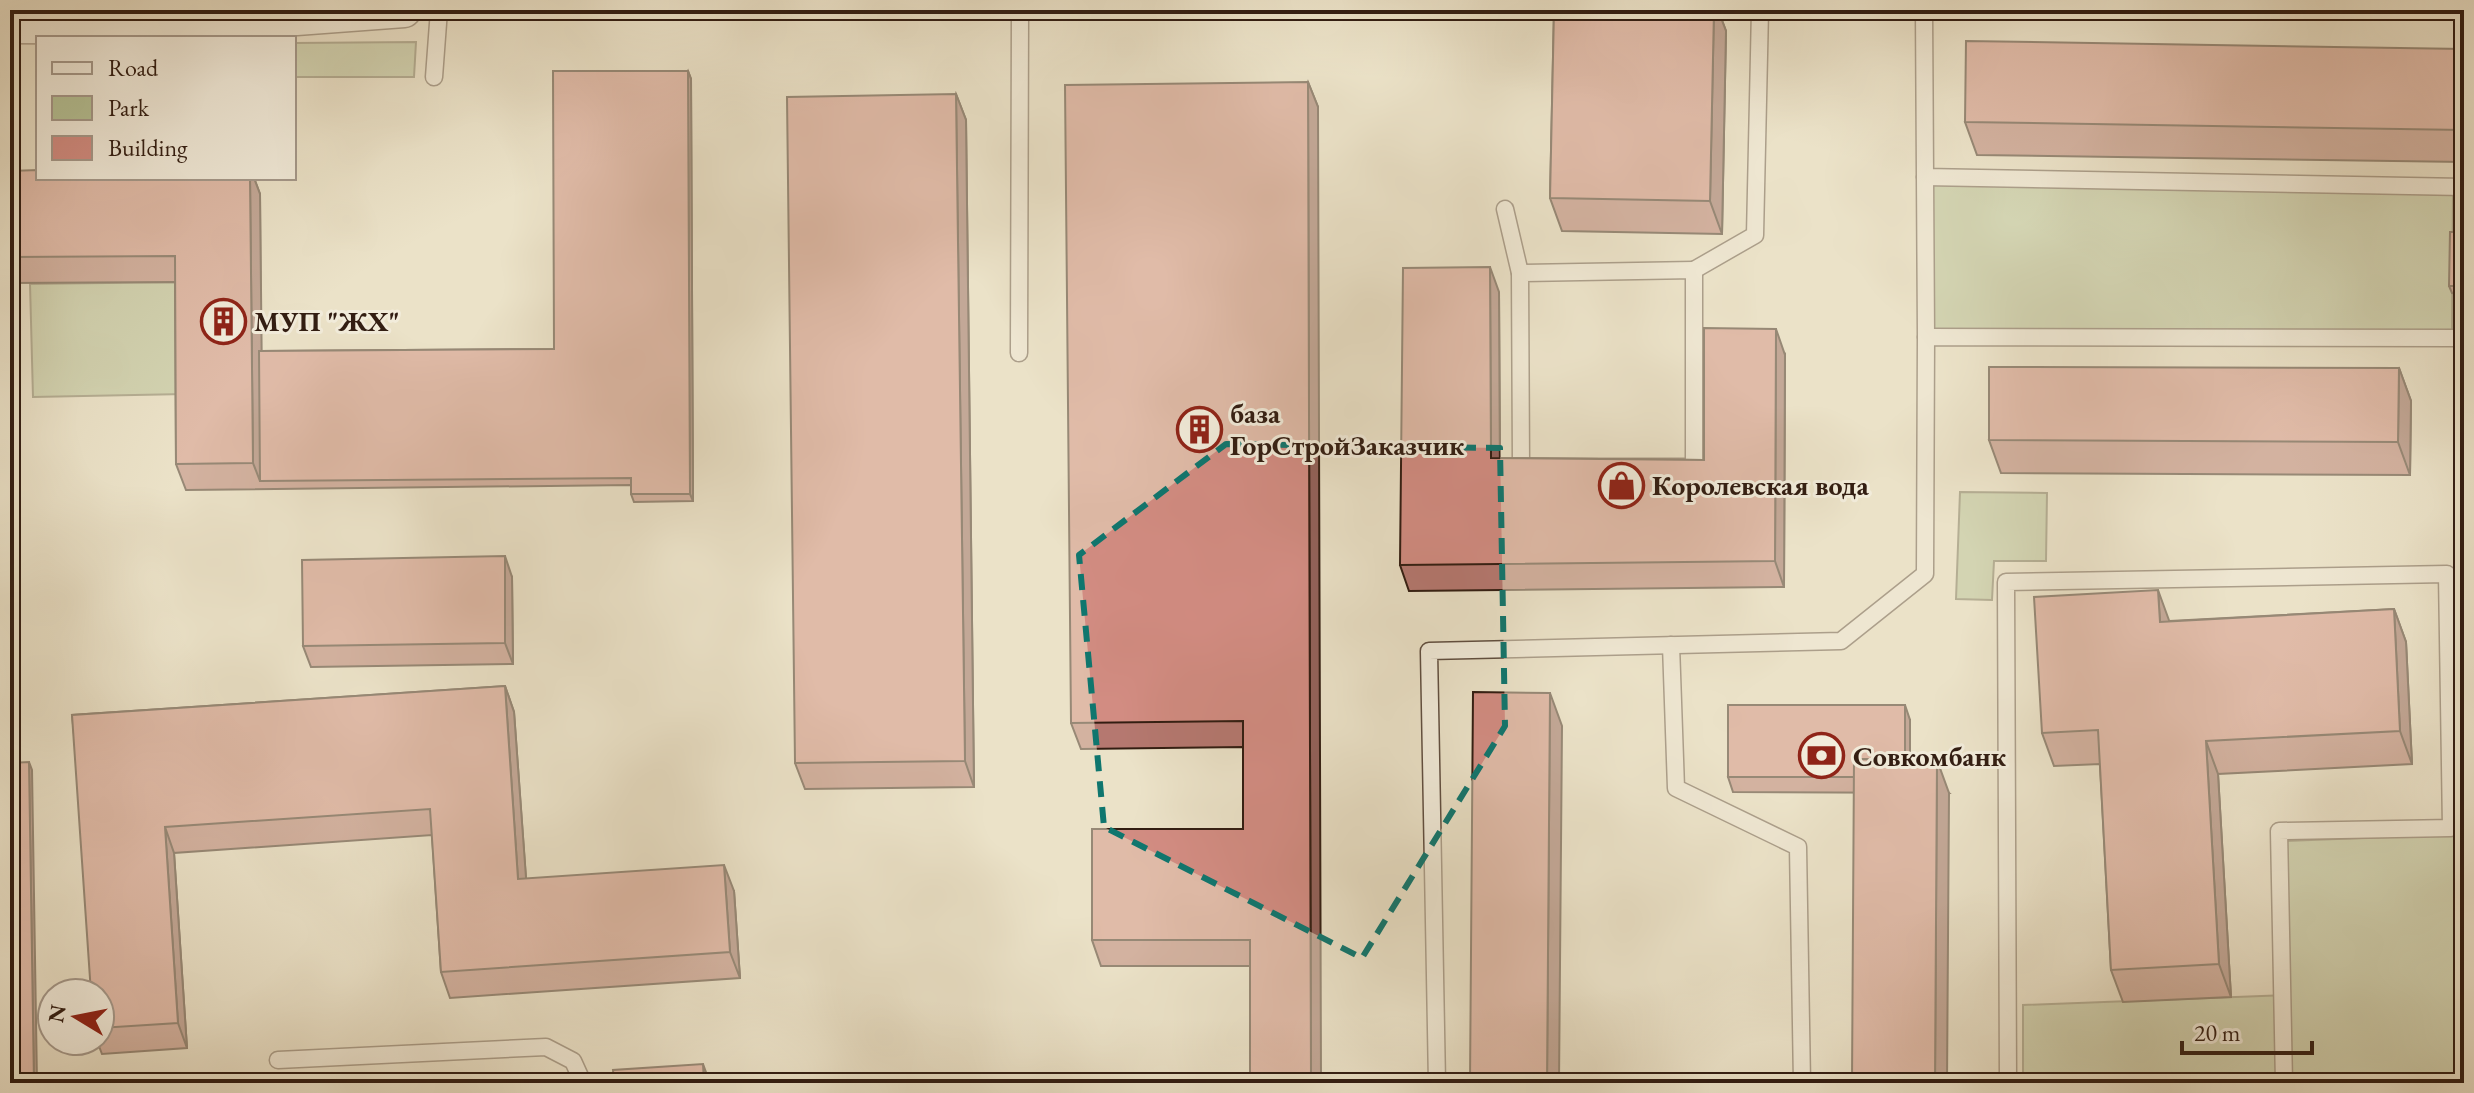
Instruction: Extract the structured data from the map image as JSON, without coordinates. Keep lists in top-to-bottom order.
{
  "places": {
    "building": ["МУП \"ЖХ\"", "база ГорСтройЗаказчик"],
    "shop": ["Королевская вода"],
    "bank": ["Совкомбанк"]
  },
  "legend": ["Road", "Park", "Building"],
  "scale_bar": "20 m",
  "north": "left"
}
